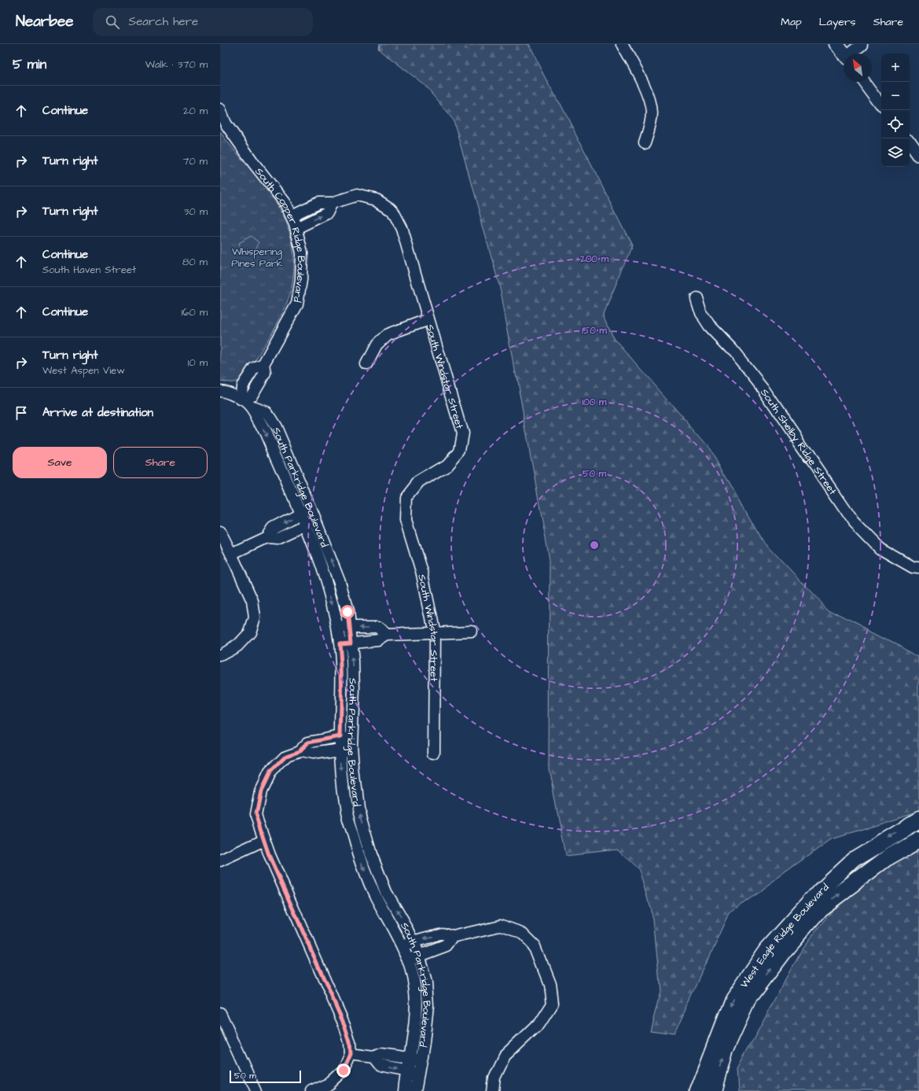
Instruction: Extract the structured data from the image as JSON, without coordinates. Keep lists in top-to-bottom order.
{
  "streets": {
    "street": [
      "South Copper Ridge Boulevard",
      "South Windstar Street",
      "South Shelby Ridge Street",
      "South Parkridge Boulevard",
      "West Eagle Ridge Boulevard"
    ]
  },
  "crossings": [
    ["South Copper Ridge Boulevard", "South Windstar Street"],
    ["South Copper Ridge Boulevard", "South Parkridge Boulevard"]
  ],
  "parks": ["Whispering Pines Park"],
  "scale_bar": "50 m",
  "north": "top left",
  "page": {
    "header": "Nearbee",
    "search": "Search here",
    "nav": ["Map", "Layers", "Share"],
    "heading": ["5 min", "Walk · 370 m"],
    "map_buttons": ["+", "−"],
    "list": [
      ["Continue", "20 m"],
      ["Turn right", "70 m"],
      ["Turn right", "30 m"],
      ["Continue", "South Haven Street", "80 m"],
      ["Continue", "160 m"],
      ["Turn right", "West Aspen View", "10 m"],
      "Arrive at destination"
    ],
    "buttons": ["Save", "Share"],
    "scale": "50 m"
  },
  "rings": [
    "200 m",
    "150 m",
    "100 m",
    "50 m"
  ]
}
